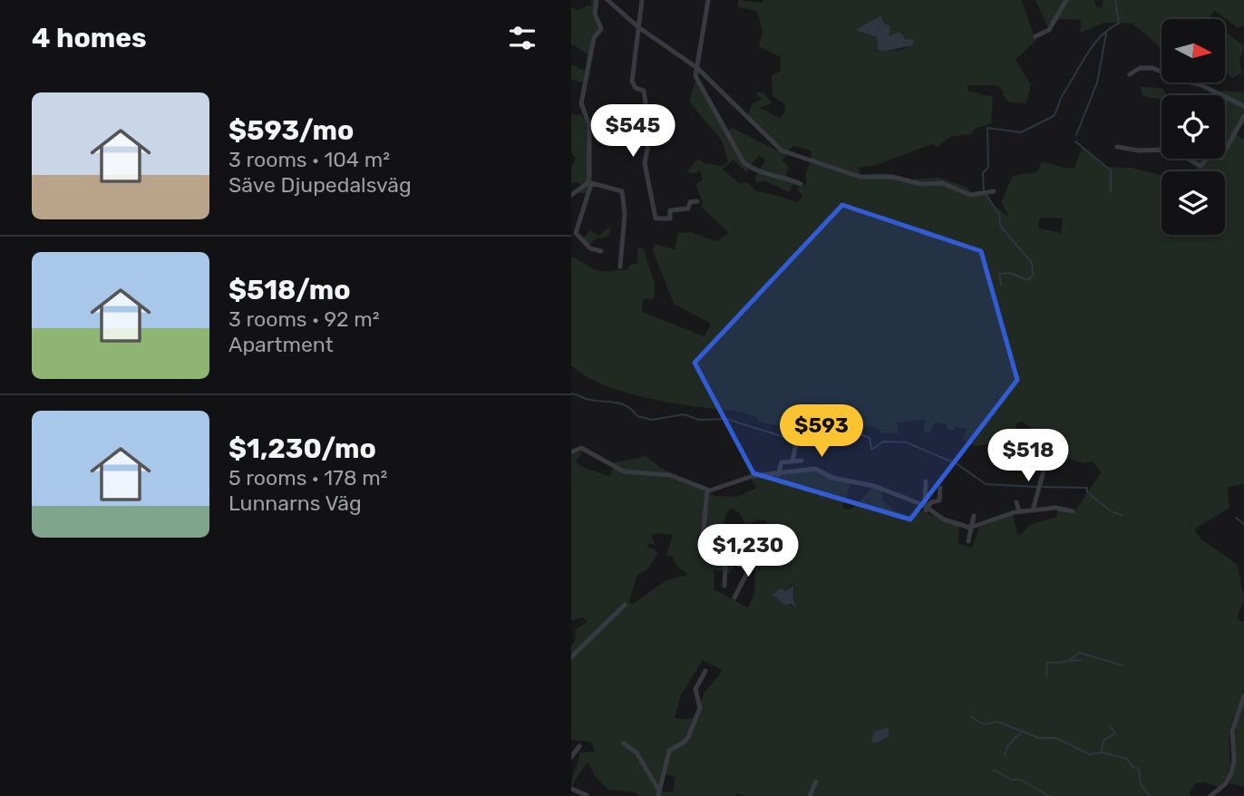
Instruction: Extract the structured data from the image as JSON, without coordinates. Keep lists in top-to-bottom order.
{
  "north": "right",
  "page": {
    "heading": "4 homes",
    "list": [
      {
        "name": "$593/mo",
        "note": "3 rooms · 104 m² · Säve Djupedalsväg"
      },
      {
        "name": "$518/mo",
        "note": "3 rooms · 92 m² · Apartment"
      },
      {
        "name": "$1,230/mo",
        "note": "5 rooms · 178 m² · Lunnarns Väg"
      }
    ],
    "price": [
      "$545",
      "$593",
      "$518",
      "$1,230"
    ]
  }
}
